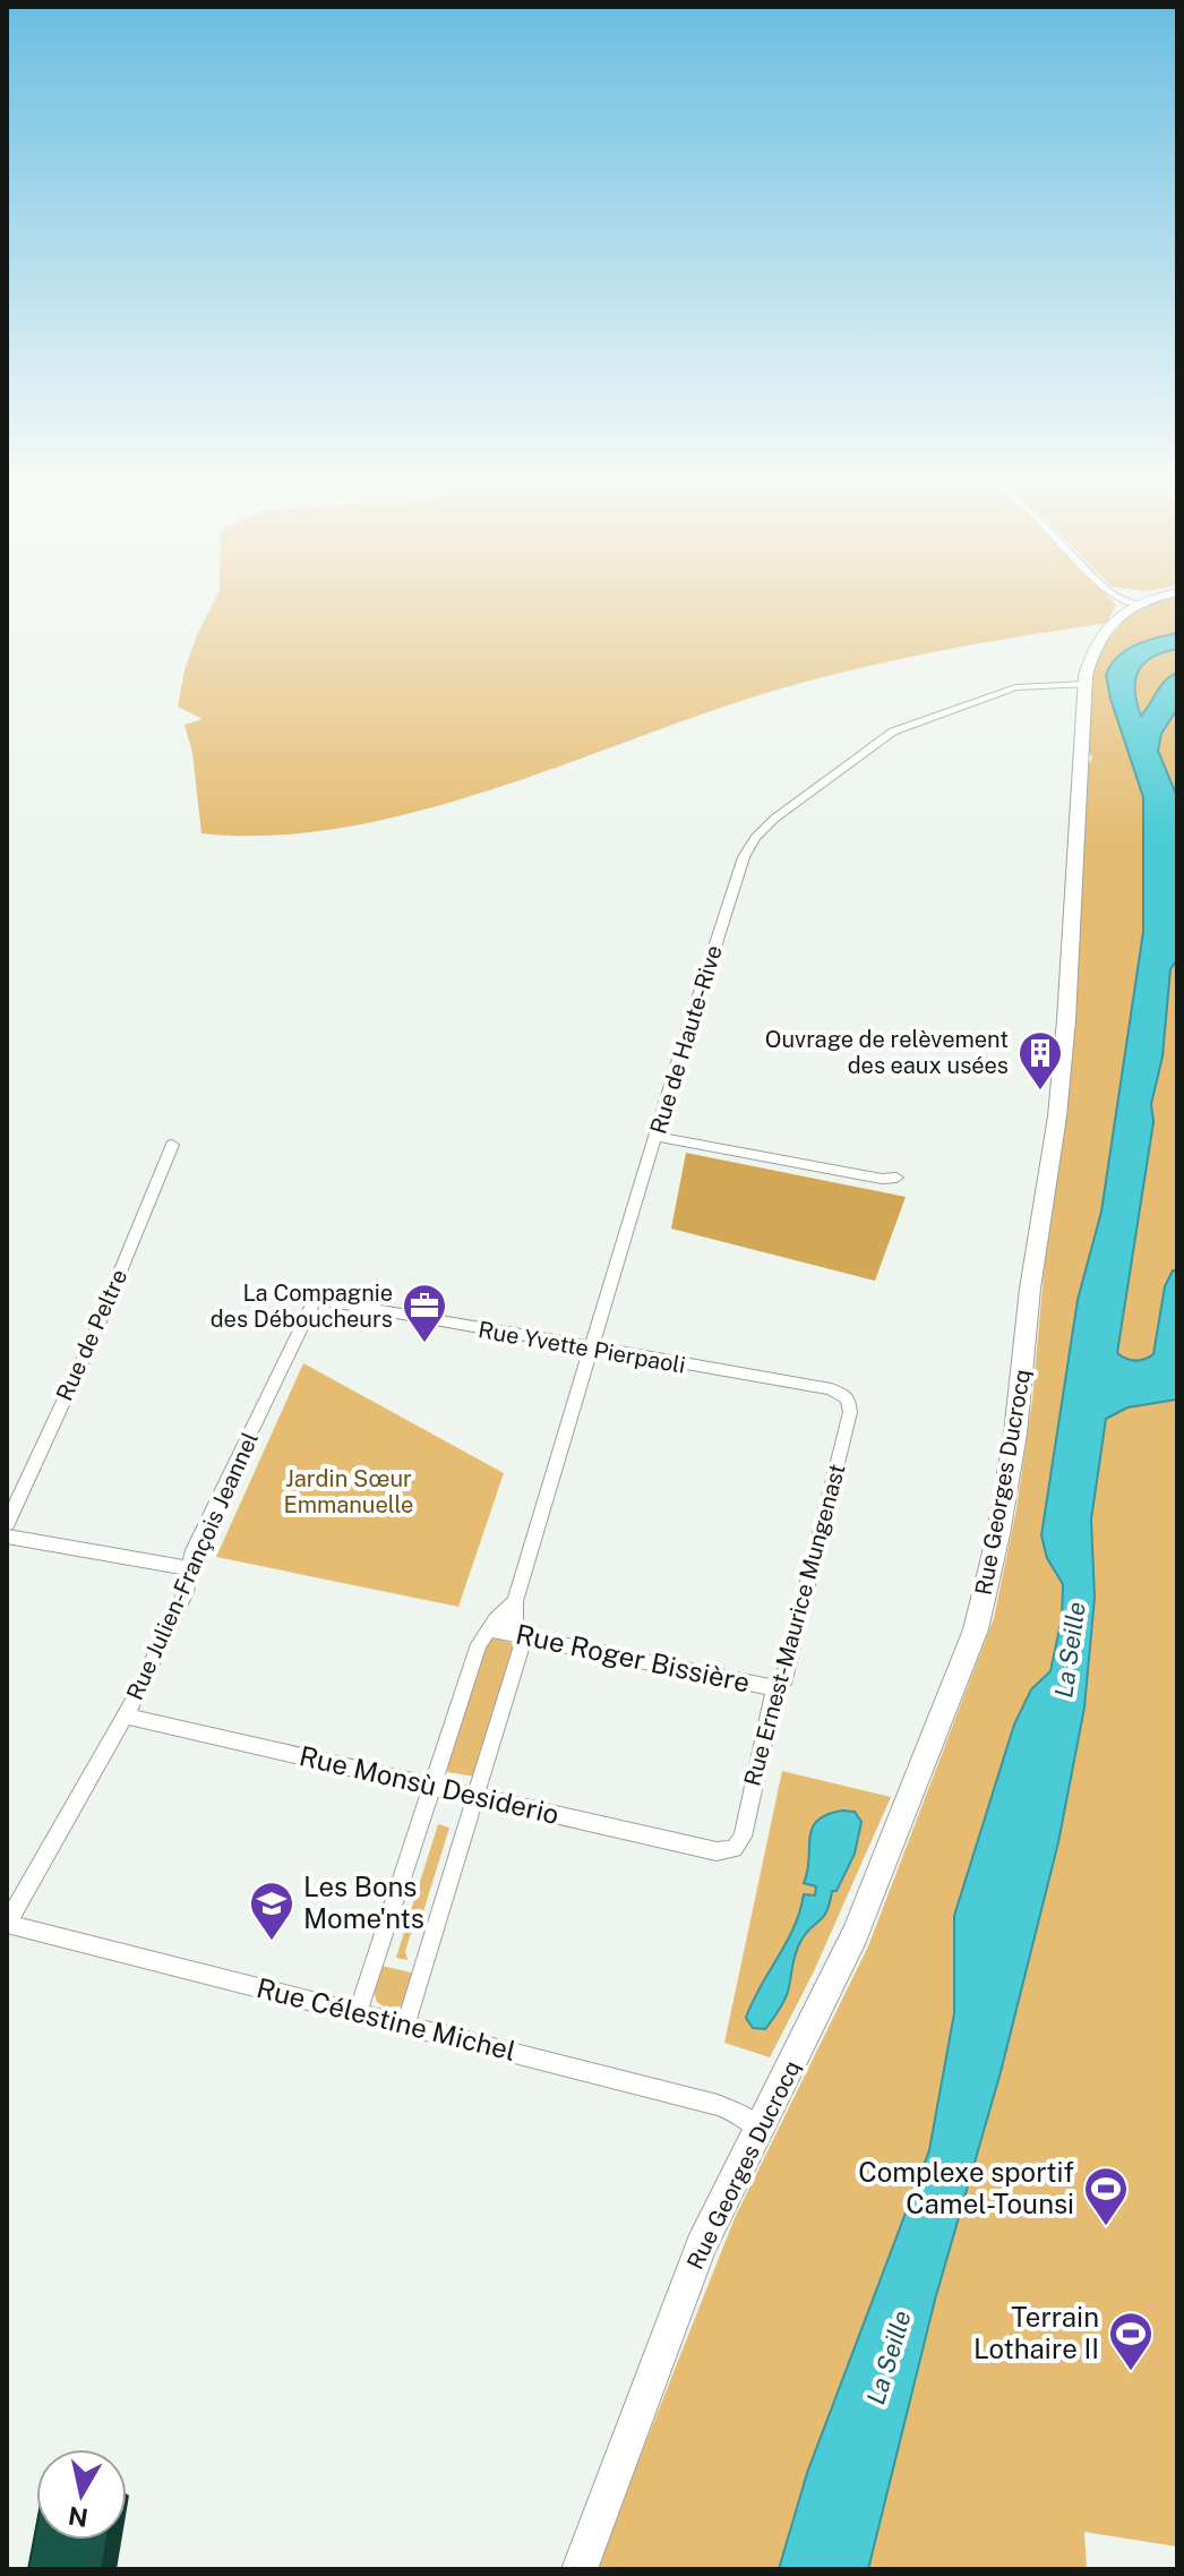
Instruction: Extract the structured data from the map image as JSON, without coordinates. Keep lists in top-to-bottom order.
{
  "streets": {
    "street": [
      "Rue de Haute-Rive",
      "Rue de Peltre",
      "Rue Yvette Pierpaoli",
      "Rue Georges Ducrocq",
      "Rue Julien-François Jeannel",
      "Rue Ernest-Maurice Mungenast",
      "Rue Roger Bissière",
      "Rue Monsù Desiderio",
      "Rue Célestine Michel"
    ]
  },
  "crossings": [
    ["Rue de Haute-Rive", "Rue Yvette Pierpaoli"],
    ["Rue de Haute-Rive", "Rue Georges Ducrocq"],
    ["Rue de Haute-Rive", "Rue Roger Bissière"],
    ["Rue de Haute-Rive", "Rue Monsù Desiderio"],
    ["Rue de Haute-Rive", "Rue Célestine Michel"],
    ["Rue Yvette Pierpaoli", "Rue Julien-François Jeannel"],
    ["Rue Yvette Pierpaoli", "Rue Ernest-Maurice Mungenast"],
    ["Rue Georges Ducrocq", "Rue Célestine Michel"],
    ["Rue Julien-François Jeannel", "Rue Monsù Desiderio"],
    ["Rue Julien-François Jeannel", "Rue Célestine Michel"],
    ["Rue Ernest-Maurice Mungenast", "Rue Roger Bissière"],
    ["Rue Ernest-Maurice Mungenast", "Rue Monsù Desiderio"]
  ],
  "water": ["La Seille"],
  "parks": ["Jardin Sœur Emmanuelle"],
  "places": {
    "building": ["Ouvrage de relèvement des eaux usées"],
    "office": ["La Compagnie des Déboucheurs"],
    "school or university": ["Les Bons Mome'nts"],
    "sports": ["Complexe sportif Camel-Tounsi", "Terrain Lothaire II"]
  },
  "north": "bottom"
}
